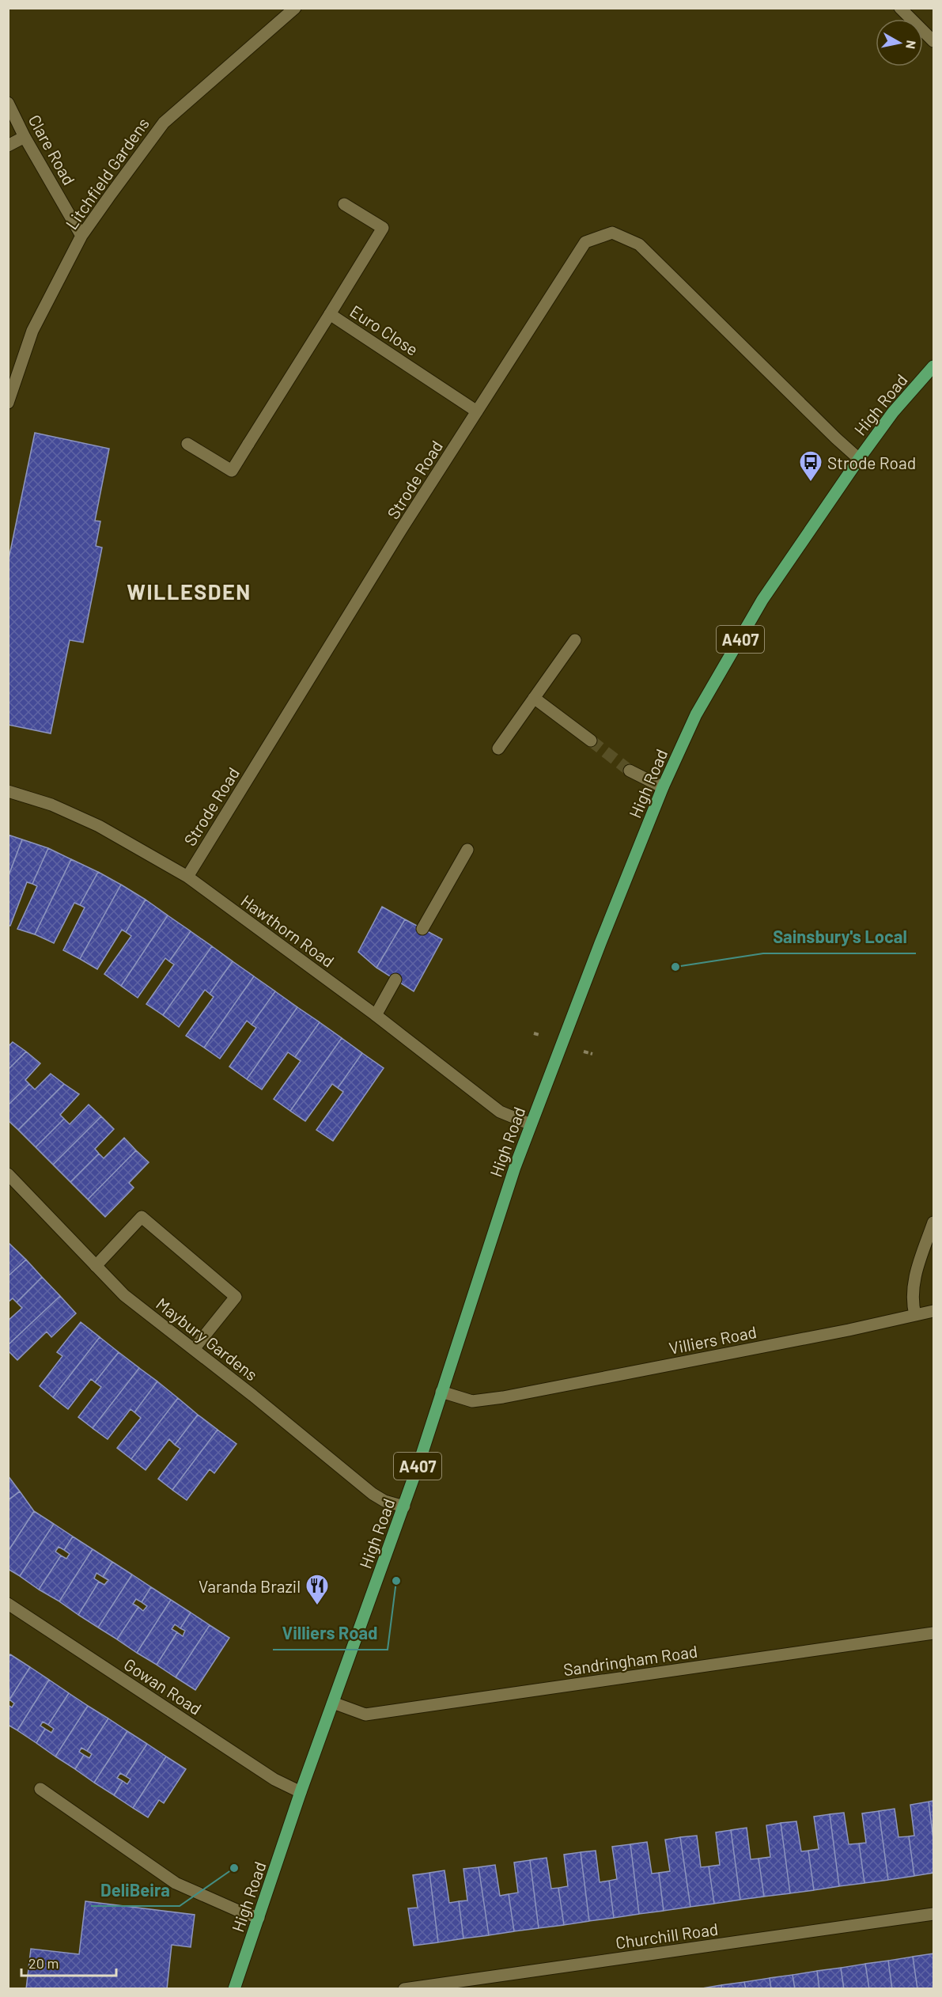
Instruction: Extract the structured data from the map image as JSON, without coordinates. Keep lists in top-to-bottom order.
{
  "streets": {
    "main road": ["High Road", "A407"],
    "street": [
      "Clare Road",
      "Litchfield Gardens",
      "Euro Close",
      "Strode Road",
      "Hawthorn Road",
      "Maybury Gardens",
      "Villiers Road",
      "Sandringham Road",
      "Gowan Road",
      "Churchill Road"
    ]
  },
  "crossings": [
    ["Clare Road", "Litchfield Gardens"],
    ["Euro Close", "Strode Road"],
    ["High Road", "Strode Road"],
    ["High Road", "Hawthorn Road"],
    ["High Road", "Maybury Gardens"],
    ["High Road", "Villiers Road"],
    ["High Road", "Sandringham Road"],
    ["High Road", "Gowan Road"],
    ["Strode Road", "Hawthorn Road"]
  ],
  "districts": ["WILLESDEN"],
  "places": {
    "bus stop": ["Strode Road"],
    "other": ["Sainsbury's Local", "Villiers Road", "DeliBeira"],
    "restaurant": ["Varanda Brazil"]
  },
  "scale_bar": "20 m",
  "north": "right"
}
